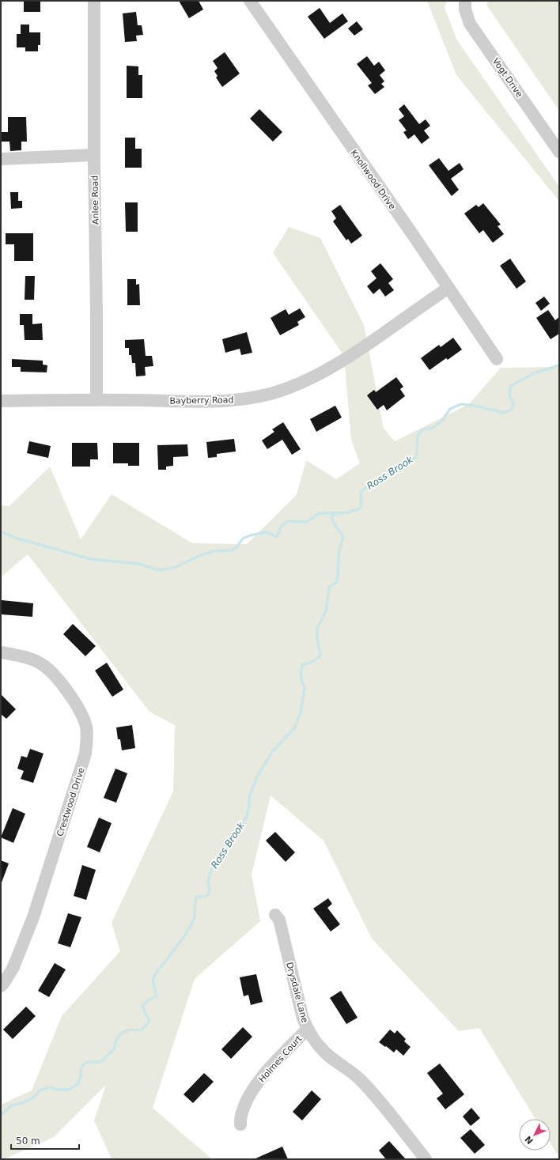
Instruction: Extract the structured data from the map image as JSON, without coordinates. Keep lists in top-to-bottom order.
{
  "streets": {
    "street": [
      "Vogt Drive",
      "Knollwood Drive",
      "Anlee Road",
      "Bayberry Road",
      "Crestwood Drive",
      "Drysdale Lane",
      "Holmes Court"
    ]
  },
  "crossings": [
    ["Knollwood Drive", "Bayberry Road"],
    ["Anlee Road", "Bayberry Road"],
    ["Drysdale Lane", "Holmes Court"]
  ],
  "water": ["Ross Brook"],
  "scale_bar": "50 m",
  "north": "bottom left"
}
